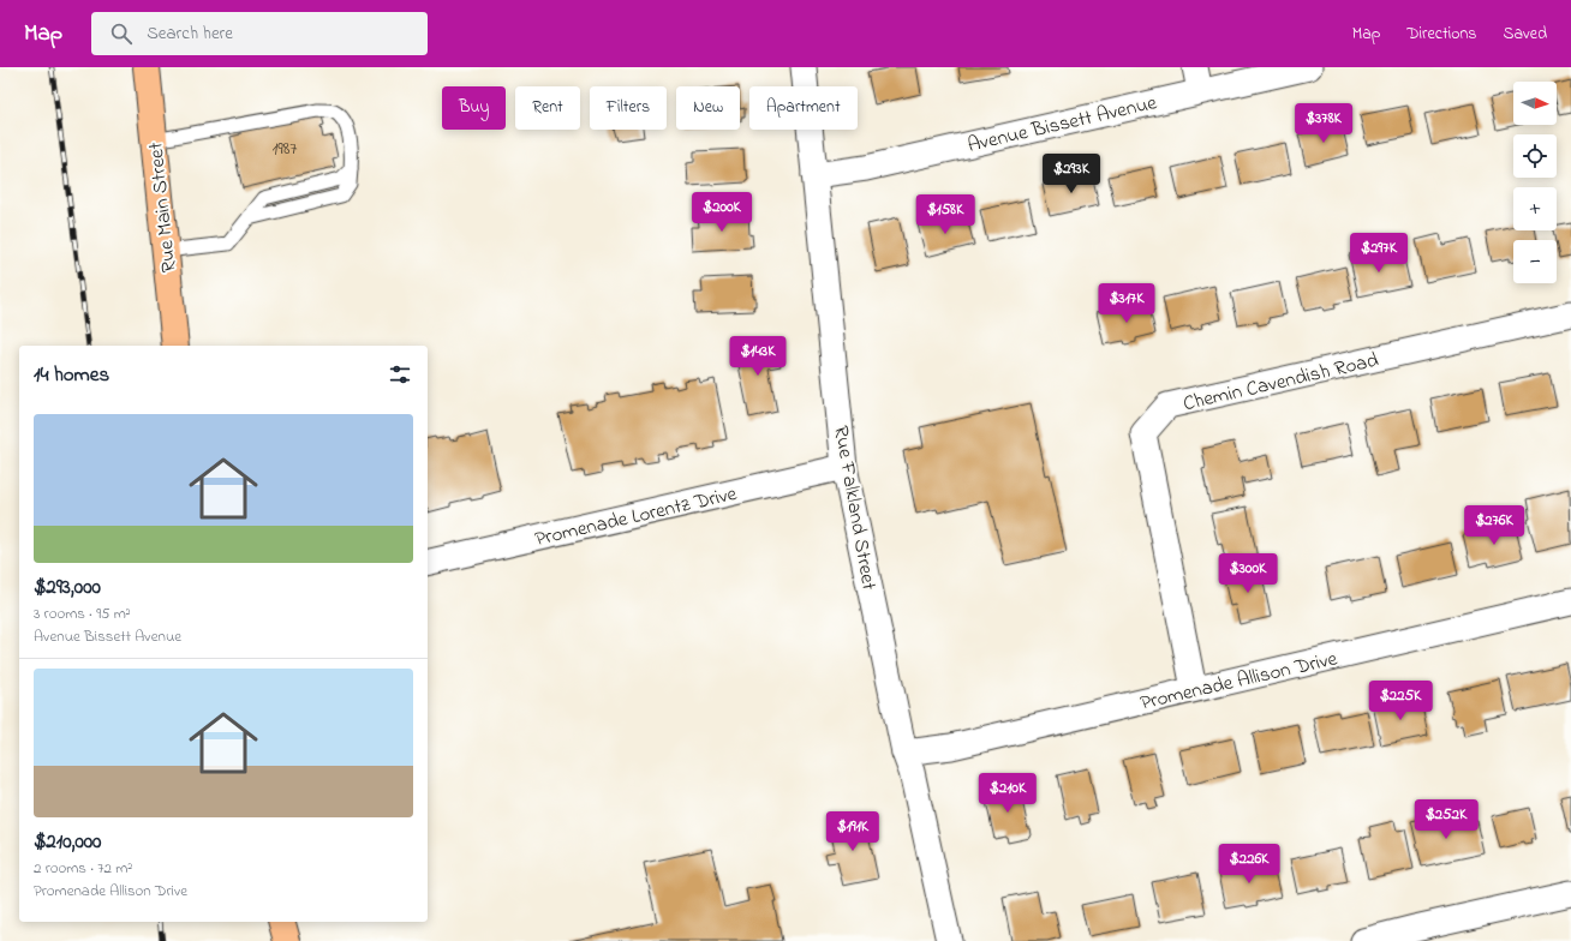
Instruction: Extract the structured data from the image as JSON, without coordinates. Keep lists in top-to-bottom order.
{
  "streets": {
    "main road": ["Rue Main Street"],
    "street": [
      "Avenue Bissett Avenue",
      "Chemin Cavendish Road",
      "Rue Falkland Street",
      "Promenade Lorentz Drive",
      "Promenade Allison Drive"
    ]
  },
  "crossings": [
    ["Avenue Bissett Avenue", "Rue Falkland Street"],
    ["Chemin Cavendish Road", "Promenade Allison Drive"],
    ["Rue Falkland Street", "Promenade Lorentz Drive"],
    ["Rue Falkland Street", "Promenade Allison Drive"]
  ],
  "house_numbers": ["1987"],
  "north": "right",
  "page": {
    "header": "Map",
    "search": "Search here",
    "nav": ["Map", "Directions", "Saved"],
    "map_buttons": ["+", "−"],
    "chip": [
      "Buy",
      "Rent",
      "Filters",
      "New",
      "Apartment"
    ],
    "price": [
      "$378K",
      "$293K",
      "$200K",
      "$158K",
      "$297K",
      "$317K",
      "$143K",
      "$276K",
      "$300K",
      "$225K",
      "$210K",
      "$252K",
      "$191K",
      "$226K"
    ],
    "heading": "14 homes",
    "list": [
      {
        "name": "$293,000",
        "note": "3 rooms · 95 m² · Avenue Bissett Avenue"
      },
      {
        "name": "$210,000",
        "note": "2 rooms · 72 m² · Promenade Allison Drive"
      }
    ]
  }
}
